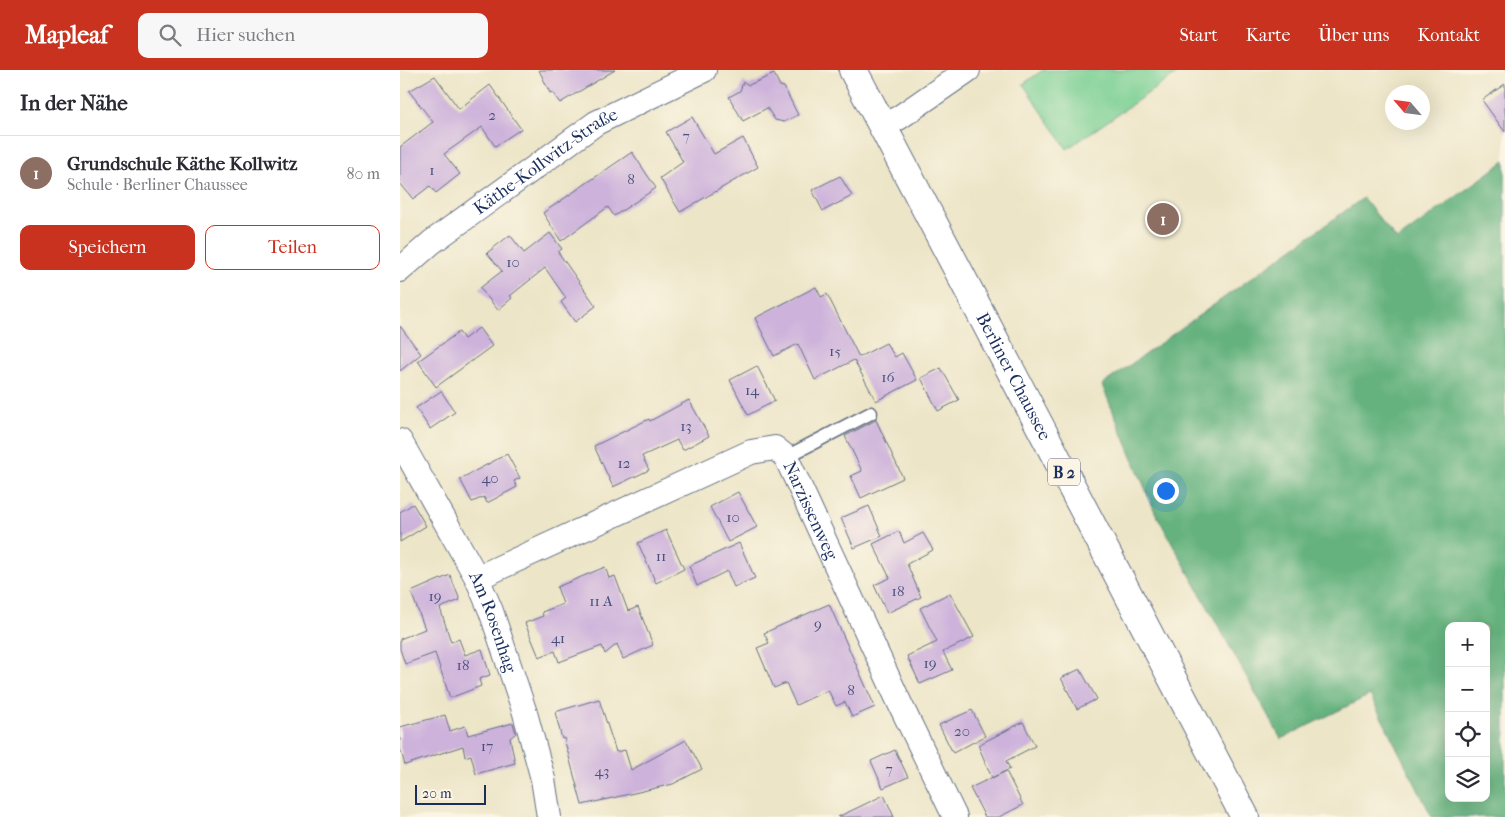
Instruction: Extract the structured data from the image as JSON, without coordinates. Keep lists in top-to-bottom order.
{
  "streets": {
    "main road": ["Berliner Chaussee", "B 2"],
    "street": ["Käthe-Kollwitz-Straße", "Narzissenweg", "Am Rosenhag"]
  },
  "crossings": [
    ["Narzissenweg", "Am Rosenhag"]
  ],
  "house_numbers": [
    "2",
    "7",
    "1",
    "8",
    "10",
    "15",
    "16",
    "14",
    "13",
    "12",
    "40",
    "10",
    "11",
    "18",
    "19",
    "11 A",
    "9",
    "41",
    "19",
    "18",
    "8",
    "20",
    "17",
    "7",
    "43"
  ],
  "scale_bar": "20 m",
  "north": "top left",
  "page": {
    "header": "Mapleaf",
    "search": "Hier suchen",
    "nav": [
      "Start",
      "Karte",
      "Über uns",
      "Kontakt"
    ],
    "heading": "In der Nähe",
    "list": [
      {
        "mark": "1",
        "name": "Grundschule Käthe Kollwitz",
        "note": "Schule · Berliner Chaussee",
        "value": "80 m"
      }
    ],
    "pins": "1",
    "buttons": ["Speichern", "Teilen"],
    "map_buttons": ["+", "−"],
    "scale": "20 m"
  }
}
